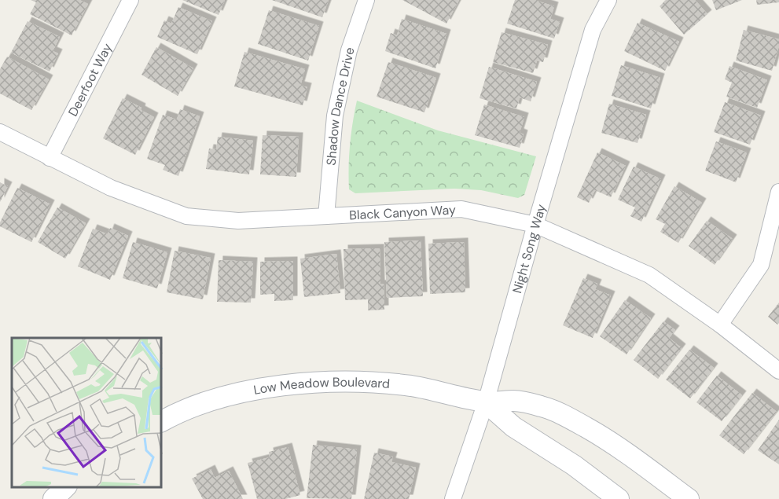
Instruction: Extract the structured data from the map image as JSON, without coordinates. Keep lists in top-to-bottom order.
{
  "streets": {
    "street": [
      "Deerfoot Way",
      "Shadow Dance Drive",
      "Black Canyon Way",
      "Night Song Way",
      "Low Meadow Boulevard"
    ]
  },
  "crossings": [
    ["Deerfoot Way", "Black Canyon Way"],
    ["Shadow Dance Drive", "Black Canyon Way"],
    ["Black Canyon Way", "Night Song Way"],
    ["Night Song Way", "Low Meadow Boulevard"]
  ]
}
